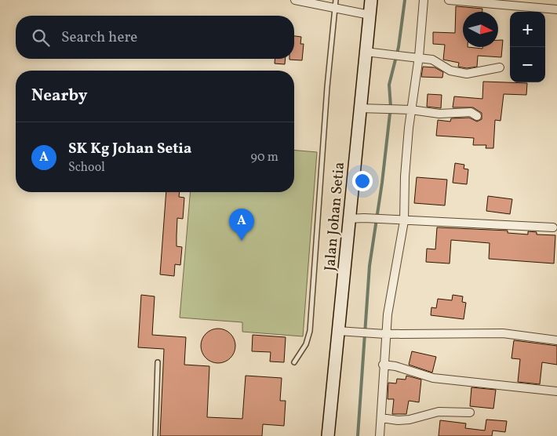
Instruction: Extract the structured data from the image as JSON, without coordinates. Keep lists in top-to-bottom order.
{
  "streets": {
    "main road": ["Jalan Johan Setia"]
  },
  "north": "right",
  "page": {
    "map_buttons": ["+", "−"],
    "search": "Search here",
    "heading": "Nearby",
    "list": [
      {
        "mark": "A",
        "name": "SK Kg Johan Setia",
        "note": "School",
        "value": "90 m"
      }
    ],
    "pins": "A"
  }
}
